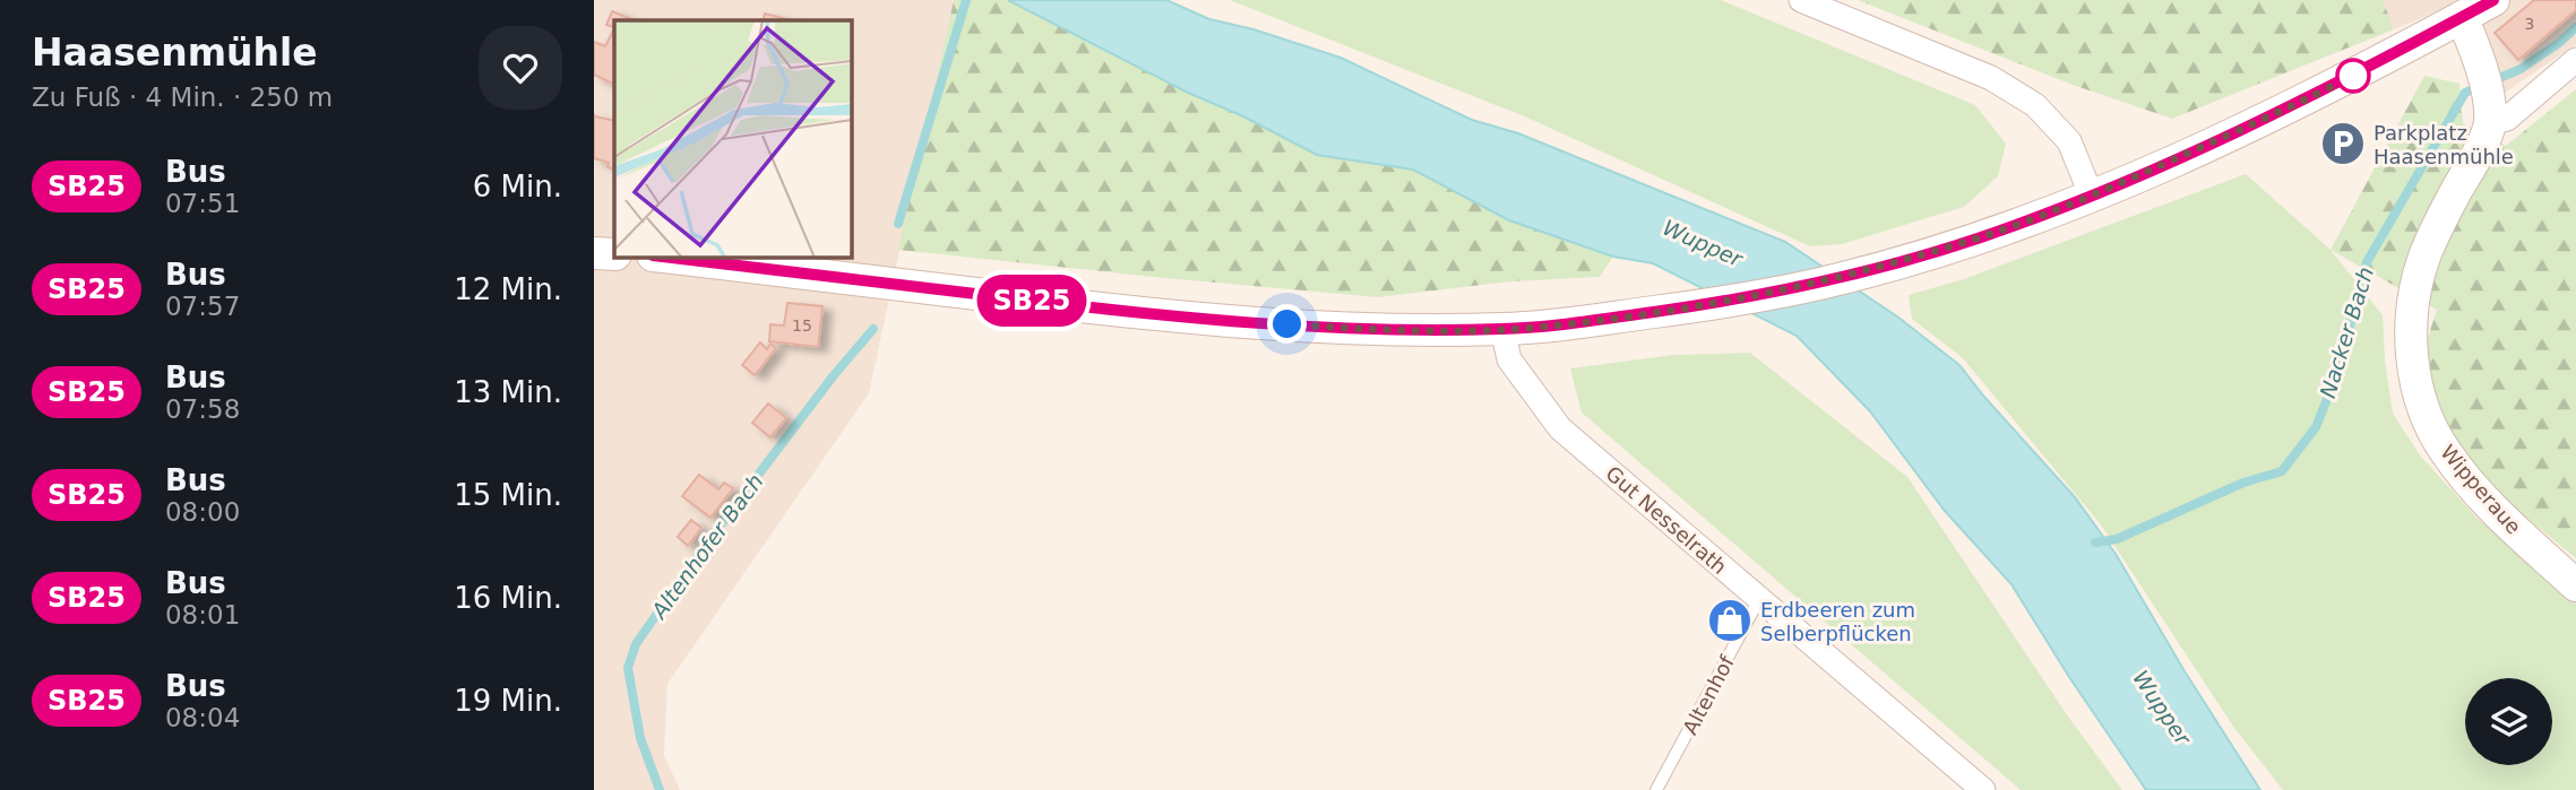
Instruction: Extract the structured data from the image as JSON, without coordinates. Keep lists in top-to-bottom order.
{
  "streets": {
    "main road": ["Wipperaue"],
    "street": ["Gut Nesselrath"],
    "lane": ["Altenhof"]
  },
  "crossings": [
    ["Gut Nesselrath", "Altenhof"]
  ],
  "water": ["Wupper", "Nacker Bach", "Altenhofer Bach"],
  "places": {
    "parking": ["Parkplatz Haasenmühle"],
    "shop": ["Erdbeeren zum Selberpflücken"]
  },
  "lines": ["bus line SB25"],
  "house_numbers": ["3", "15"],
  "page": {
    "heading": ["Haasenmühle", "Zu Fuß · 4 Min. · 250 m"],
    "on_map": "SB25",
    "list": [
      {
        "mark": "SB25",
        "name": "Bus",
        "note": "07:51",
        "value": "6 Min."
      },
      {
        "mark": "SB25",
        "name": "Bus",
        "note": "07:57",
        "value": "12 Min."
      },
      {
        "mark": "SB25",
        "name": "Bus",
        "note": "07:58",
        "value": "13 Min."
      },
      {
        "mark": "SB25",
        "name": "Bus",
        "note": "08:00",
        "value": "15 Min."
      },
      {
        "mark": "SB25",
        "name": "Bus",
        "note": "08:01",
        "value": "16 Min."
      },
      {
        "mark": "SB25",
        "name": "Bus",
        "note": "08:04",
        "value": "19 Min."
      }
    ]
  }
}
